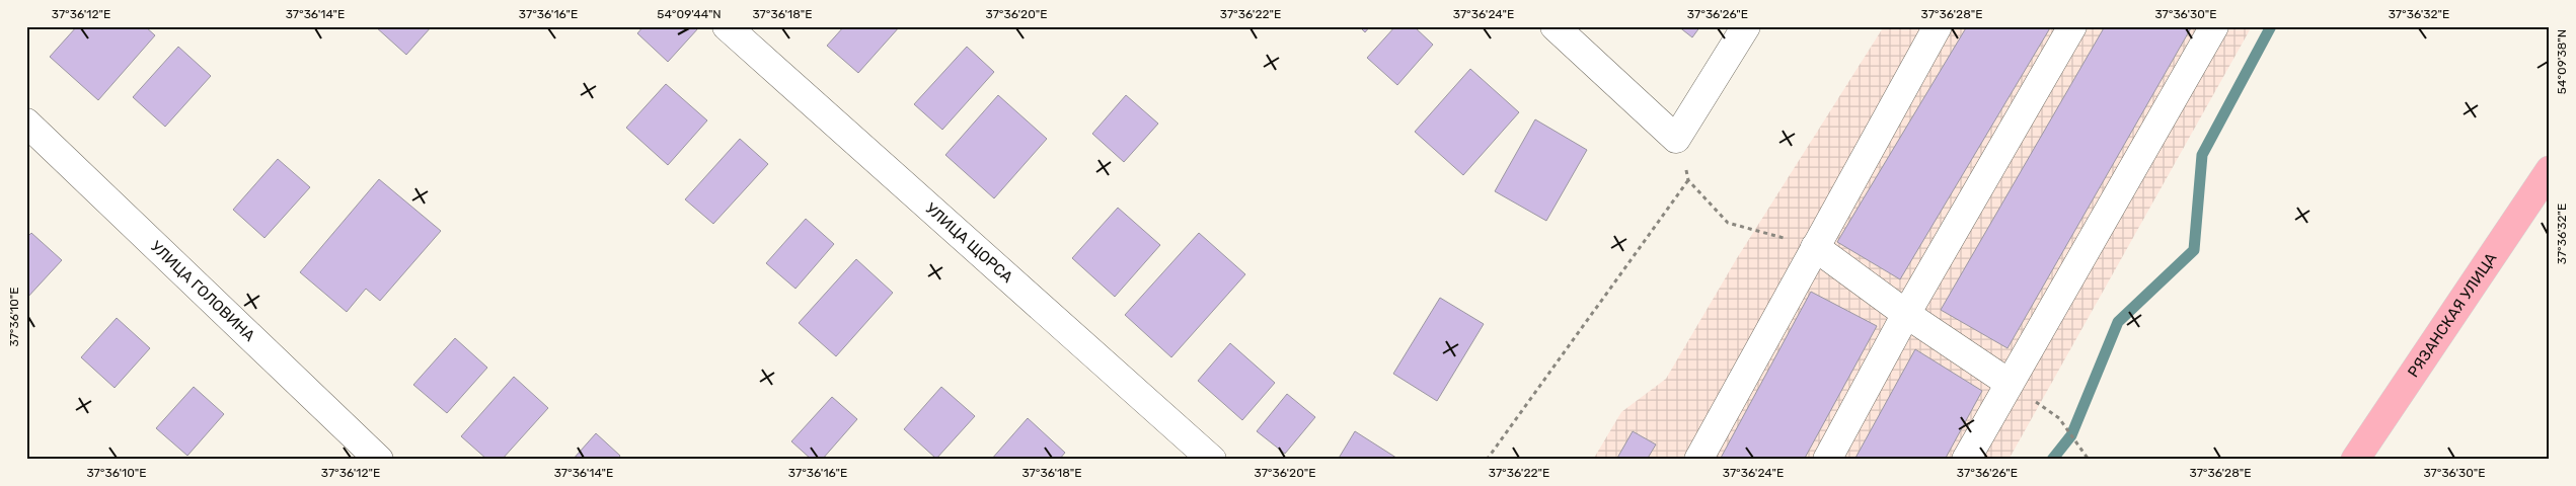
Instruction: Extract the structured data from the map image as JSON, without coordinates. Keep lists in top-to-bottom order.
{
  "streets": {
    "main road": ["РЯЗАНСКАЯ УЛИЦА"],
    "street": ["УЛИЦА ЩОРСА", "УЛИЦА ГОЛОВИНА"]
  },
  "coordinates": [
    "37°36'12\"E",
    "37°36'14\"E",
    "37°36'16\"E",
    "54°09'44\"N",
    "37°36'18\"E",
    "37°36'20\"E",
    "37°36'22\"E",
    "37°36'24\"E",
    "37°36'26\"E",
    "37°36'28\"E",
    "37°36'30\"E",
    "37°36'32\"E",
    "54°09'38\"N",
    "37°36'10\"E"
  ]
}
